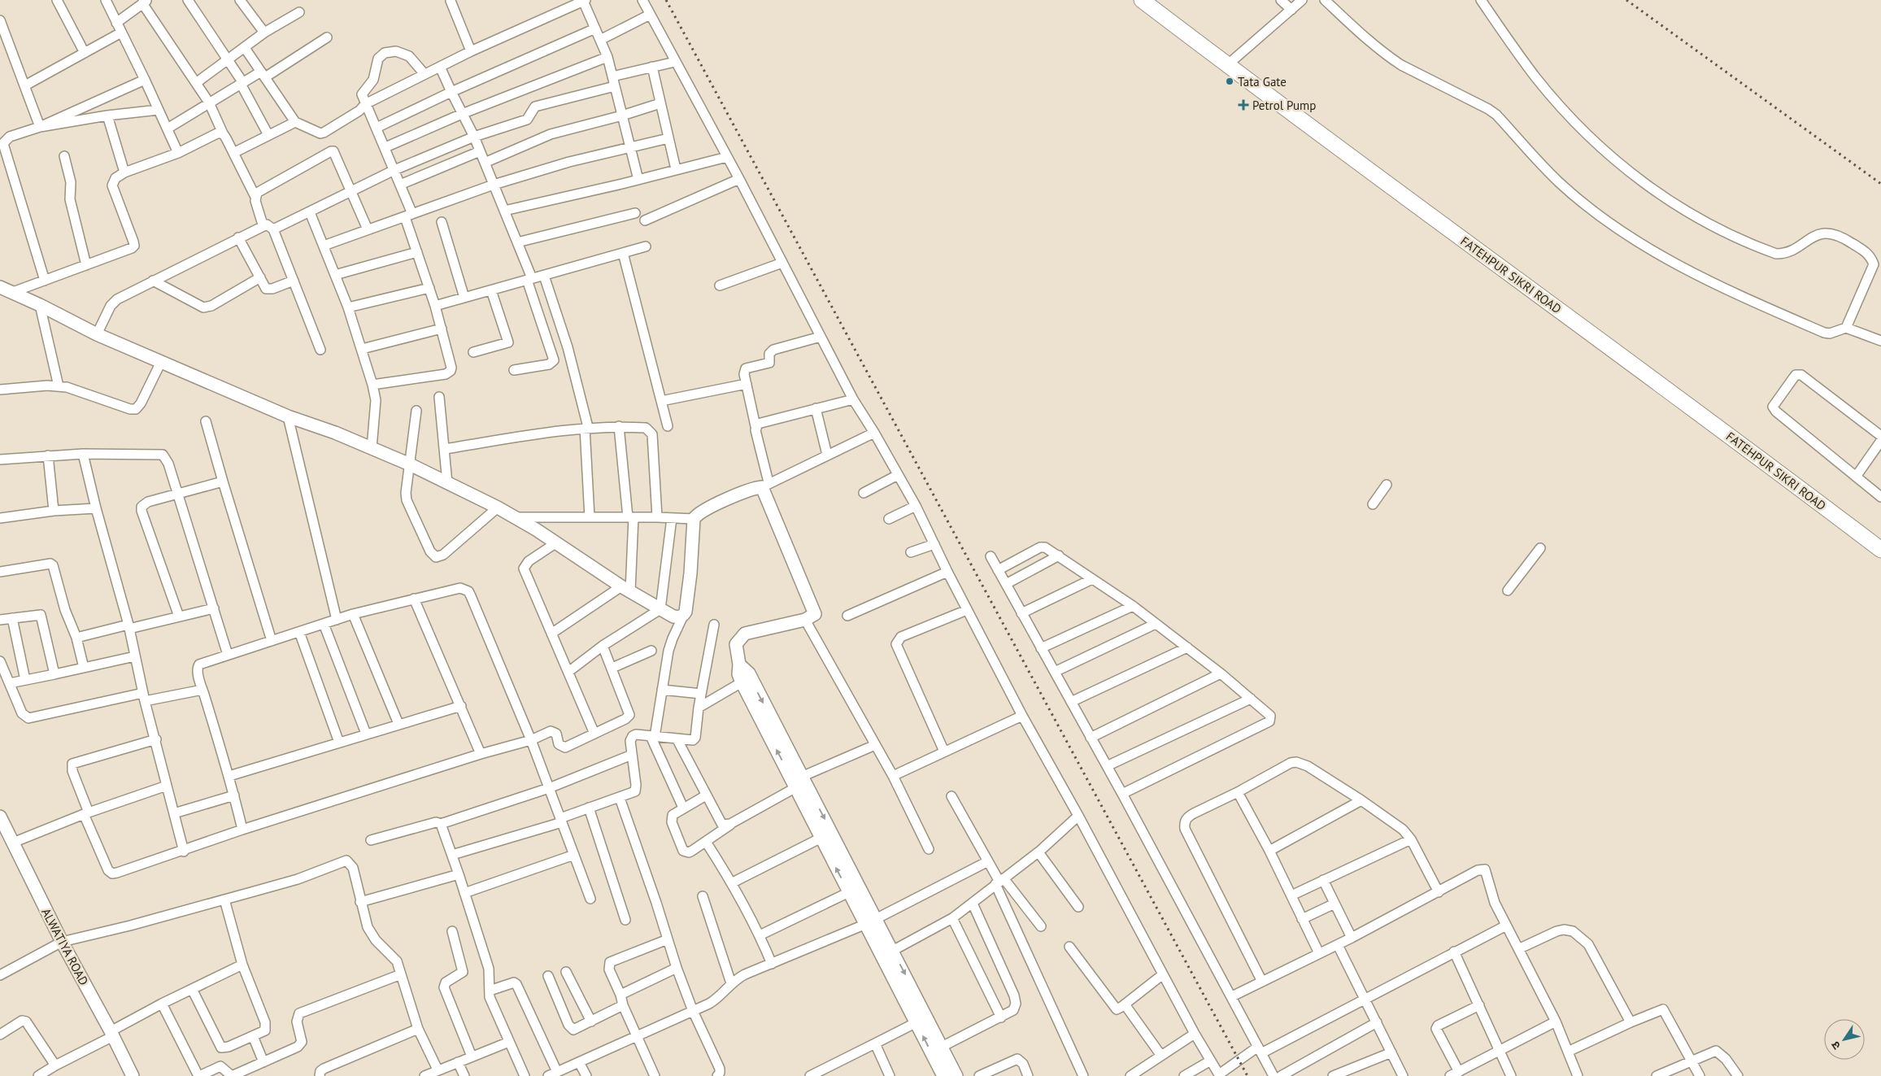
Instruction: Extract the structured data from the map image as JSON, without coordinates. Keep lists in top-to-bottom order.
{
  "streets": {
    "main road": ["FATEHPUR SIKRI ROAD"],
    "street": ["ALWATIYA ROAD"]
  },
  "places": {
    "other": ["Tata Gate"],
    "health": ["Petrol Pump"]
  },
  "north": "bottom left"
}
